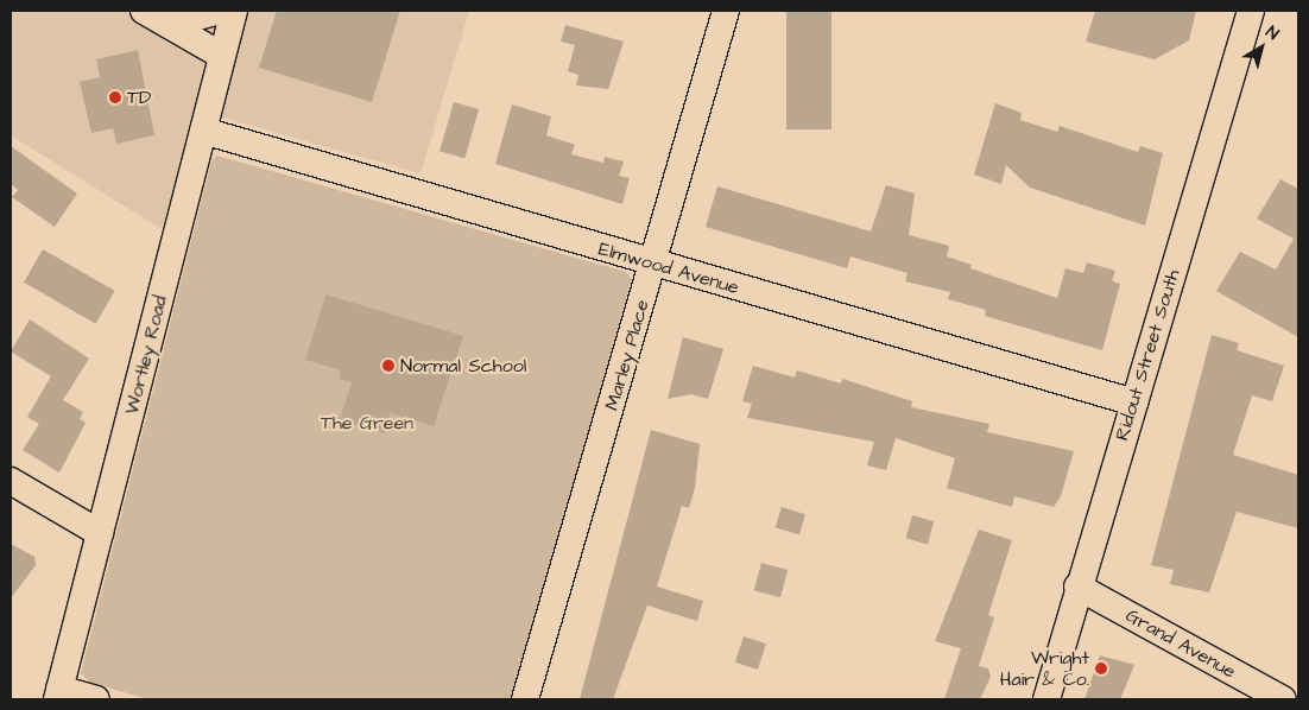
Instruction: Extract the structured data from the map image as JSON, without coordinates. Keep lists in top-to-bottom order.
{
  "streets": {
    "street": [
      "Elmwood Avenue",
      "Wortley Road",
      "Marley Place",
      "Ridout Street South",
      "Grand Avenue"
    ]
  },
  "crossings": [
    ["Elmwood Avenue", "Wortley Road"],
    ["Elmwood Avenue", "Marley Place"],
    ["Elmwood Avenue", "Ridout Street South"],
    ["Ridout Street South", "Grand Avenue"]
  ],
  "parks": ["The Green"],
  "places": ["TD", "Normal School", "Wright Hair & Co."],
  "north": "top right"
}
